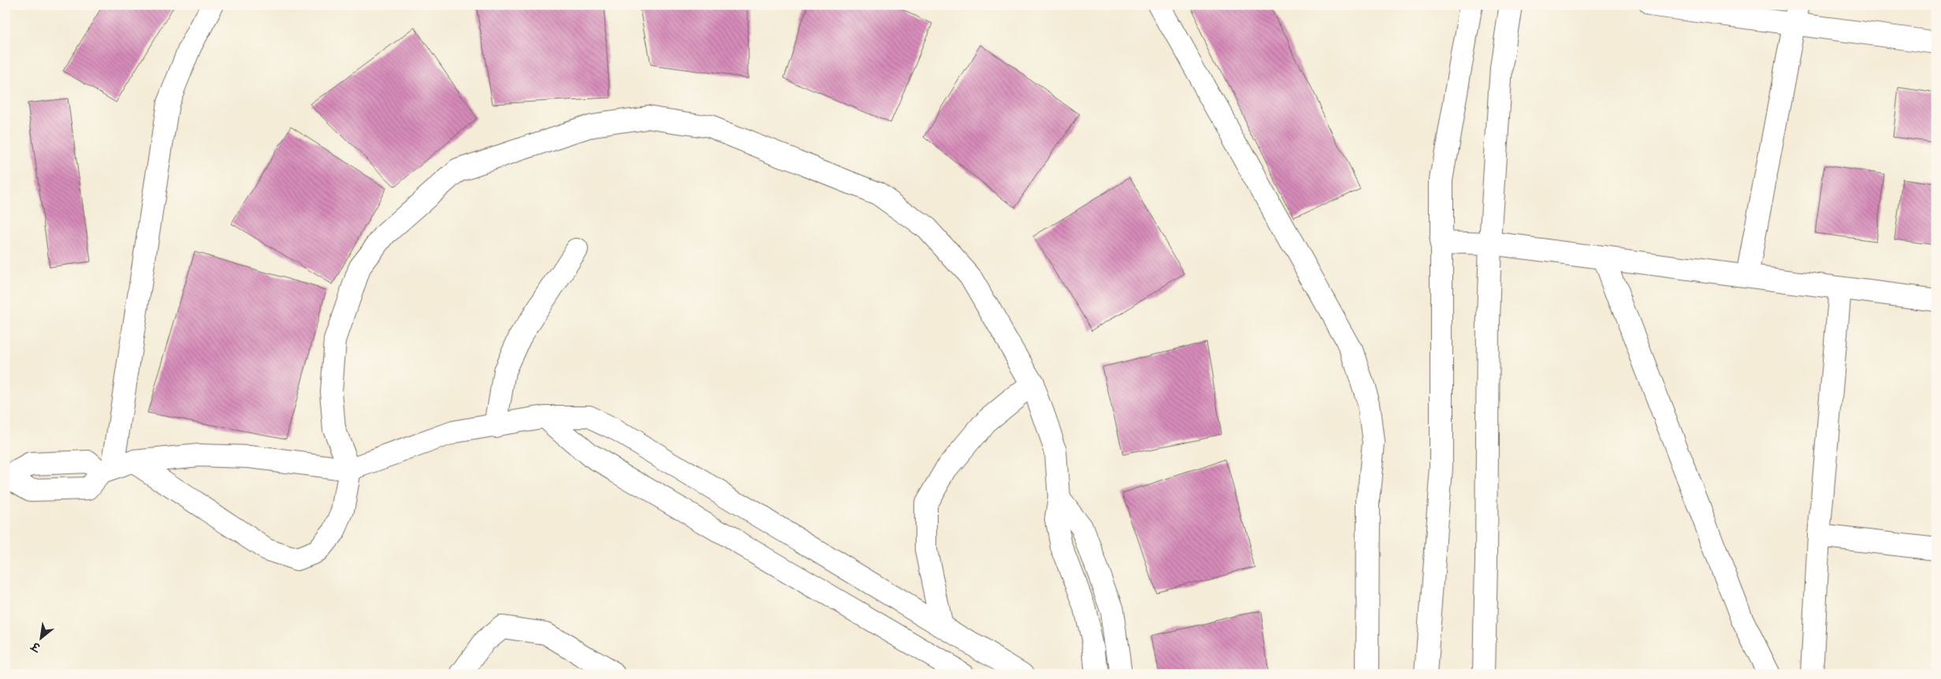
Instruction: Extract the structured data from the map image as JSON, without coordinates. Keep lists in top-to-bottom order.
{
  "north": "bottom left"
}
